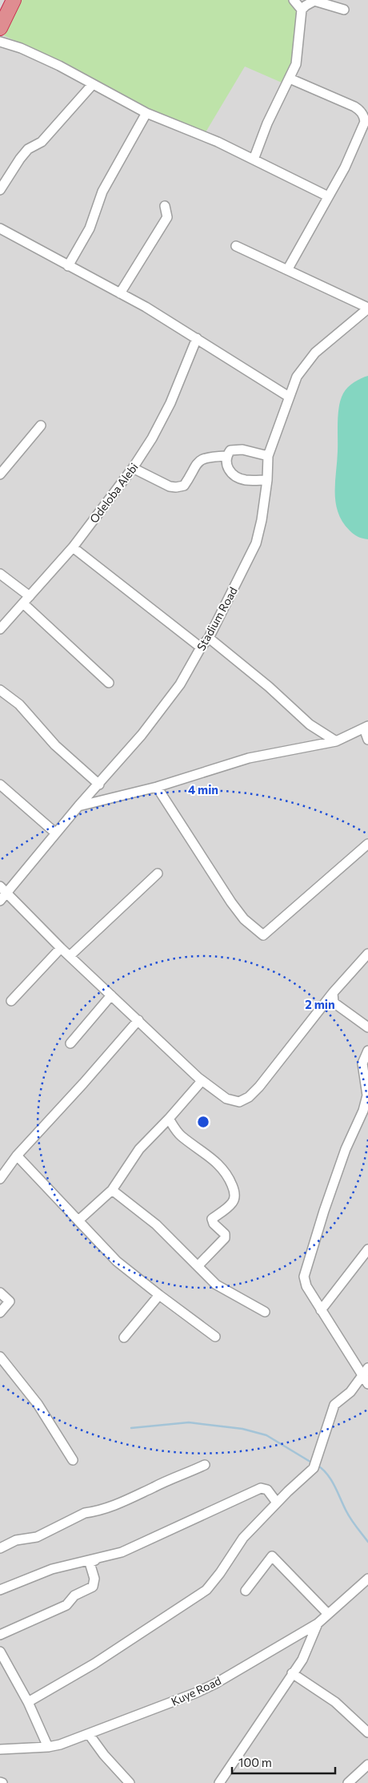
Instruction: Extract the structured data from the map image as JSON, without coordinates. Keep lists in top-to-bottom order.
{
  "streets": {
    "street": ["Odeloba Alebi", "Stadium Road", "Kuye Road"]
  },
  "scale_bar": "100 m",
  "rings": ["4 min", "2 min"]
}
